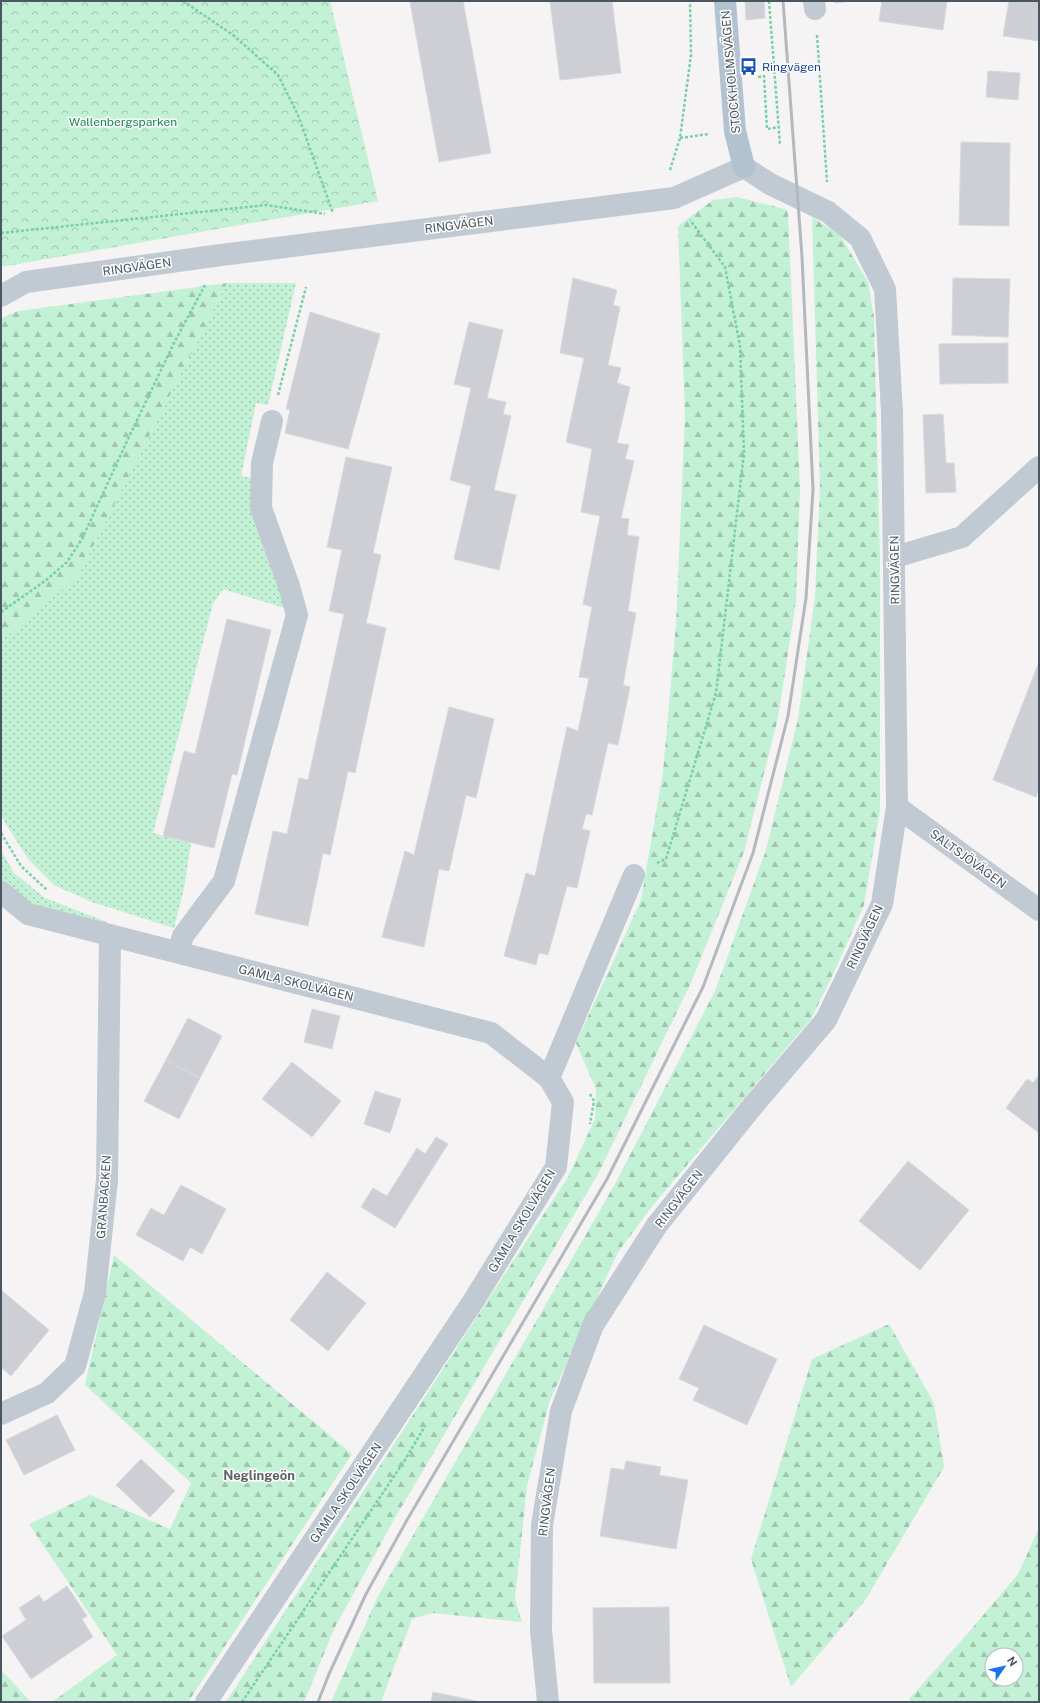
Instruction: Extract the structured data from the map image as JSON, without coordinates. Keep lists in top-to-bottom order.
{
  "streets": {
    "main road": ["STOCKHOLMSVÄGEN"],
    "street": [
      "RINGVÄGEN",
      "SALTSJÖVÄGEN",
      "GAMLA SKOLVÄGEN",
      "GRANBACKEN"
    ]
  },
  "crossings": [
    ["STOCKHOLMSVÄGEN", "RINGVÄGEN"],
    ["RINGVÄGEN", "SALTSJÖVÄGEN"],
    ["GAMLA SKOLVÄGEN", "GRANBACKEN"]
  ],
  "districts": ["Neglingeön"],
  "parks": ["Wallenbergsparken"],
  "places": {
    "bus stop": ["Ringvägen"]
  },
  "north": "top right"
}
